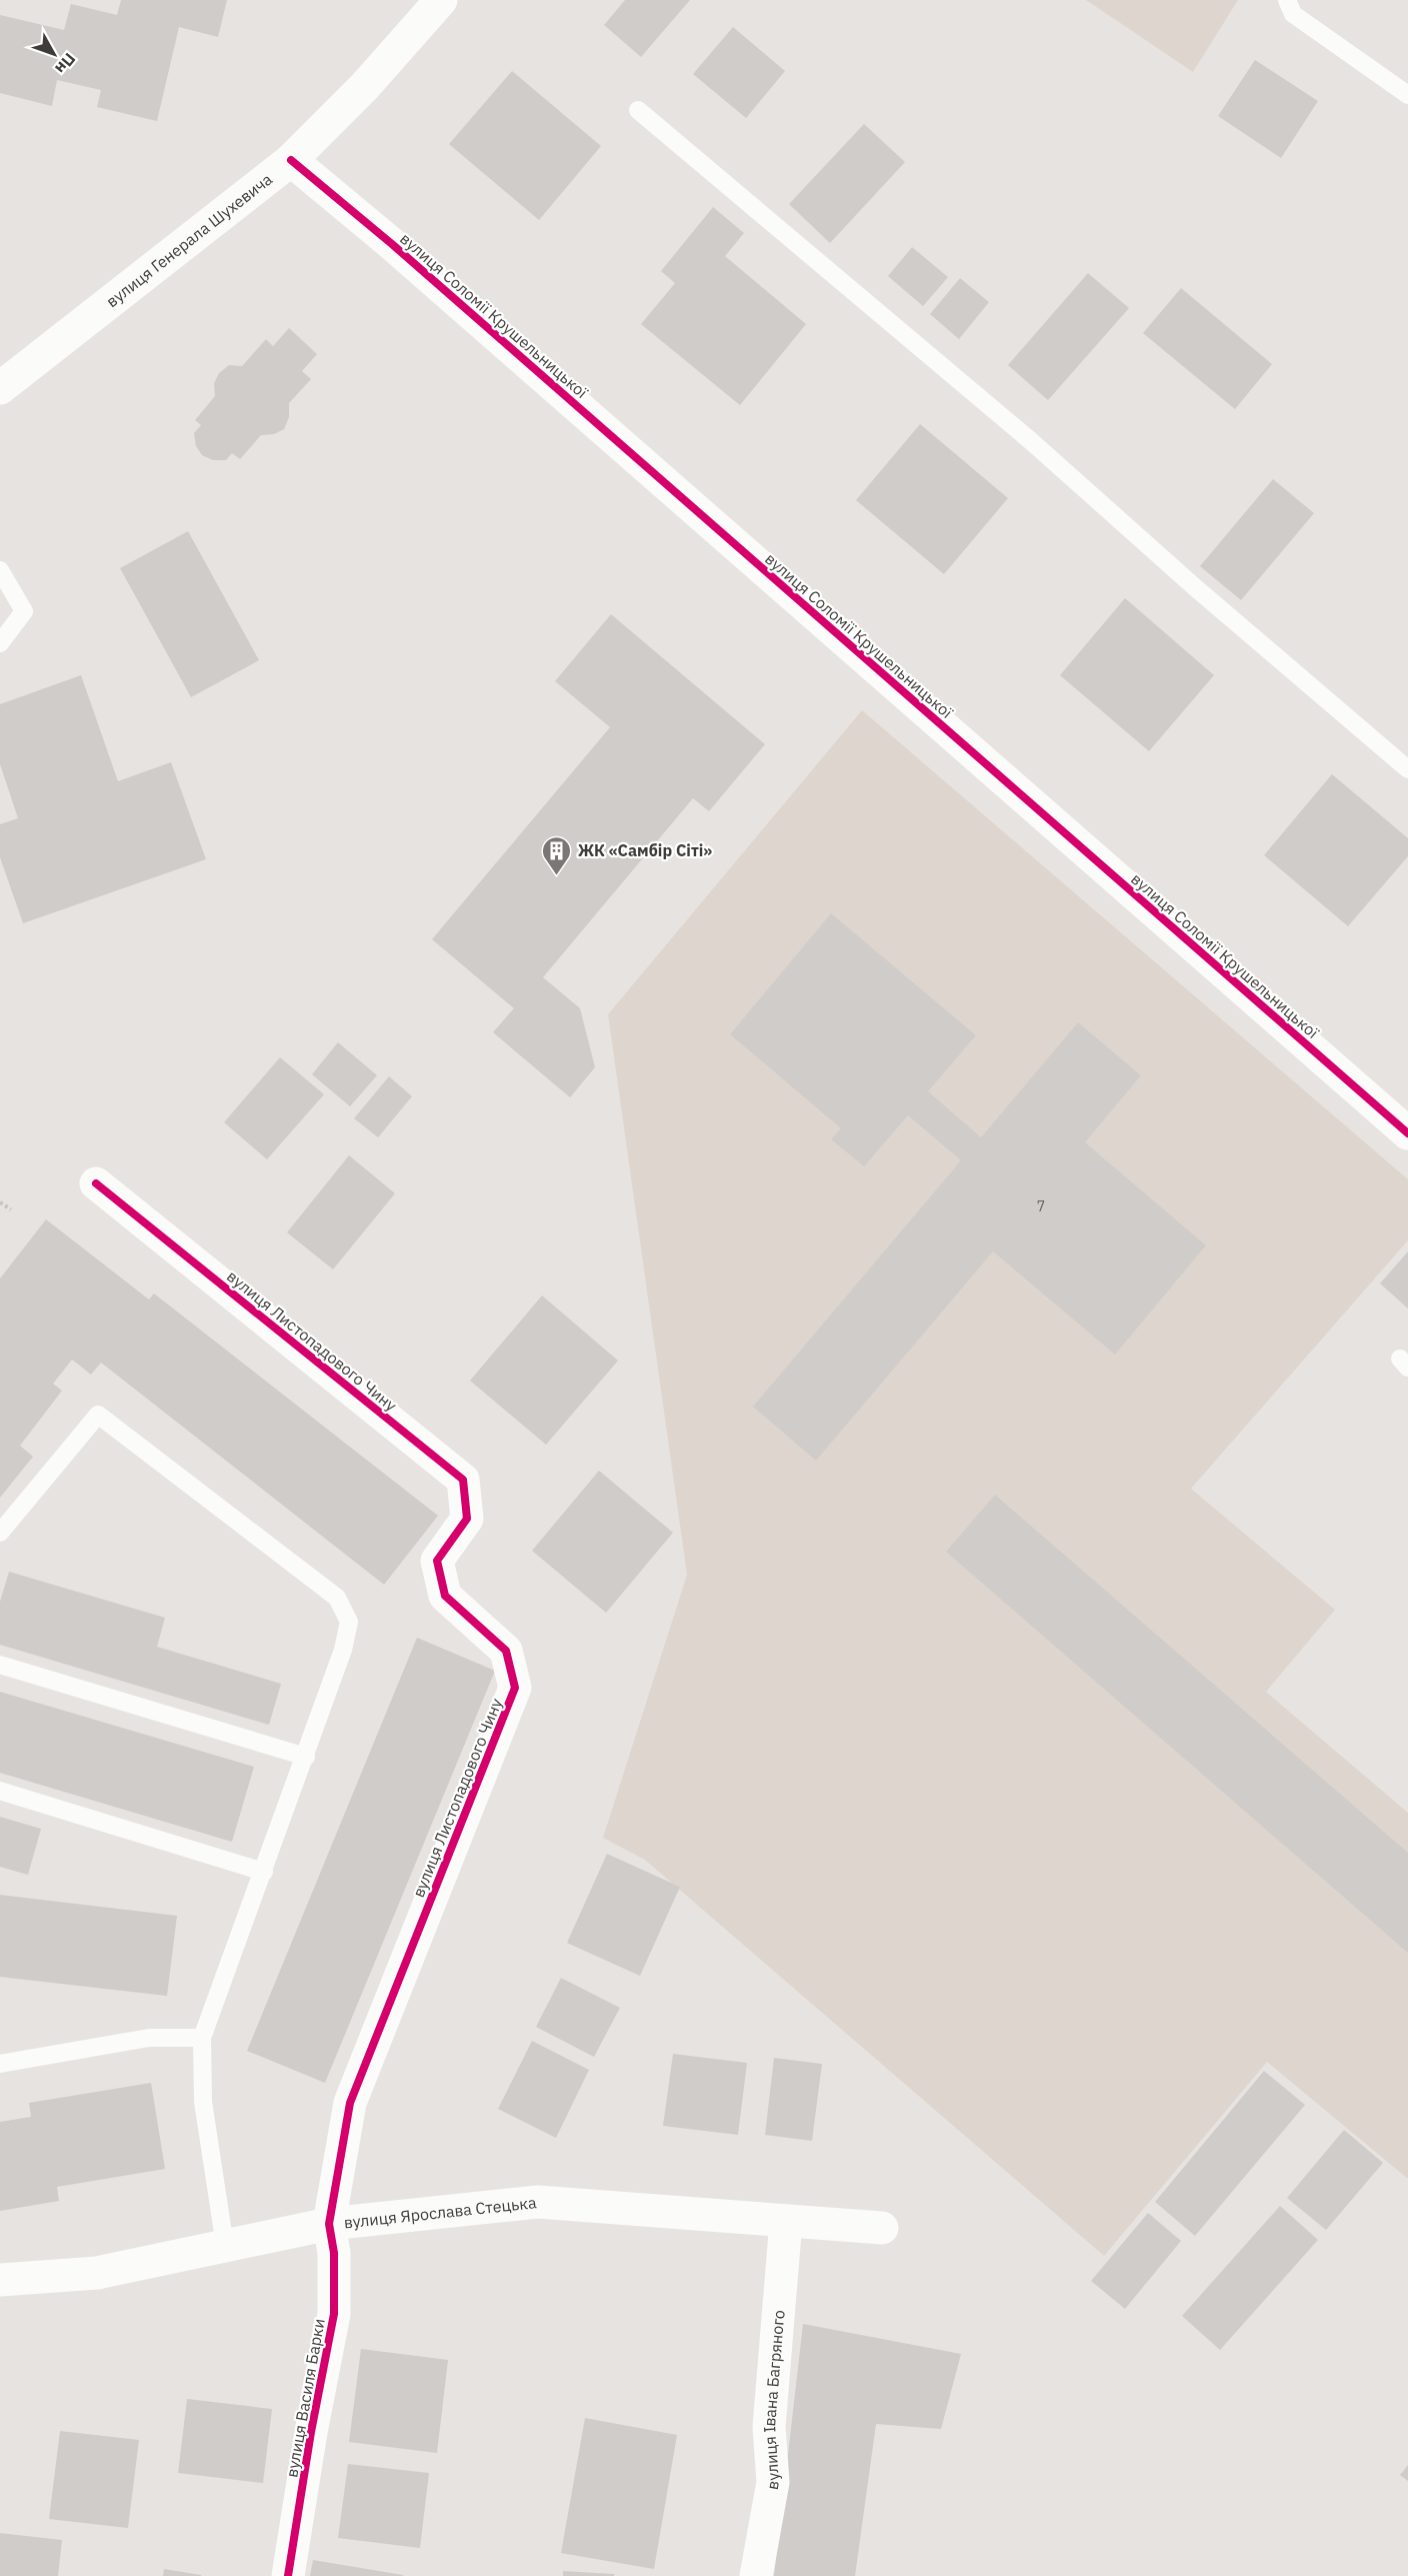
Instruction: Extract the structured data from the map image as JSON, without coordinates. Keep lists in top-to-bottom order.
{
  "streets": {
    "street": [
      "вулиця Генерала Шухевича",
      "вулиця Соломії Крушельницької",
      "вулиця Листопадового Чину",
      "вулиця Ярослава Стецька",
      "вулиця Василя Барки",
      "вулиця Івана Багряного"
    ]
  },
  "crossings": [
    ["вулиця Генерала Шухевича", "вулиця Соломії Крушельницької"],
    ["вулиця Листопадового Чину", "вулиця Ярослава Стецька"],
    ["вулиця Листопадового Чину", "вулиця Василя Барки"],
    ["вулиця Ярослава Стецька", "вулиця Василя Барки"],
    ["вулиця Ярослава Стецька", "вулиця Івана Багряного"]
  ],
  "places": {
    "building": ["ЖК «Самбір Сіті»"]
  },
  "house_numbers": ["7"],
  "north": "bottom right"
}
